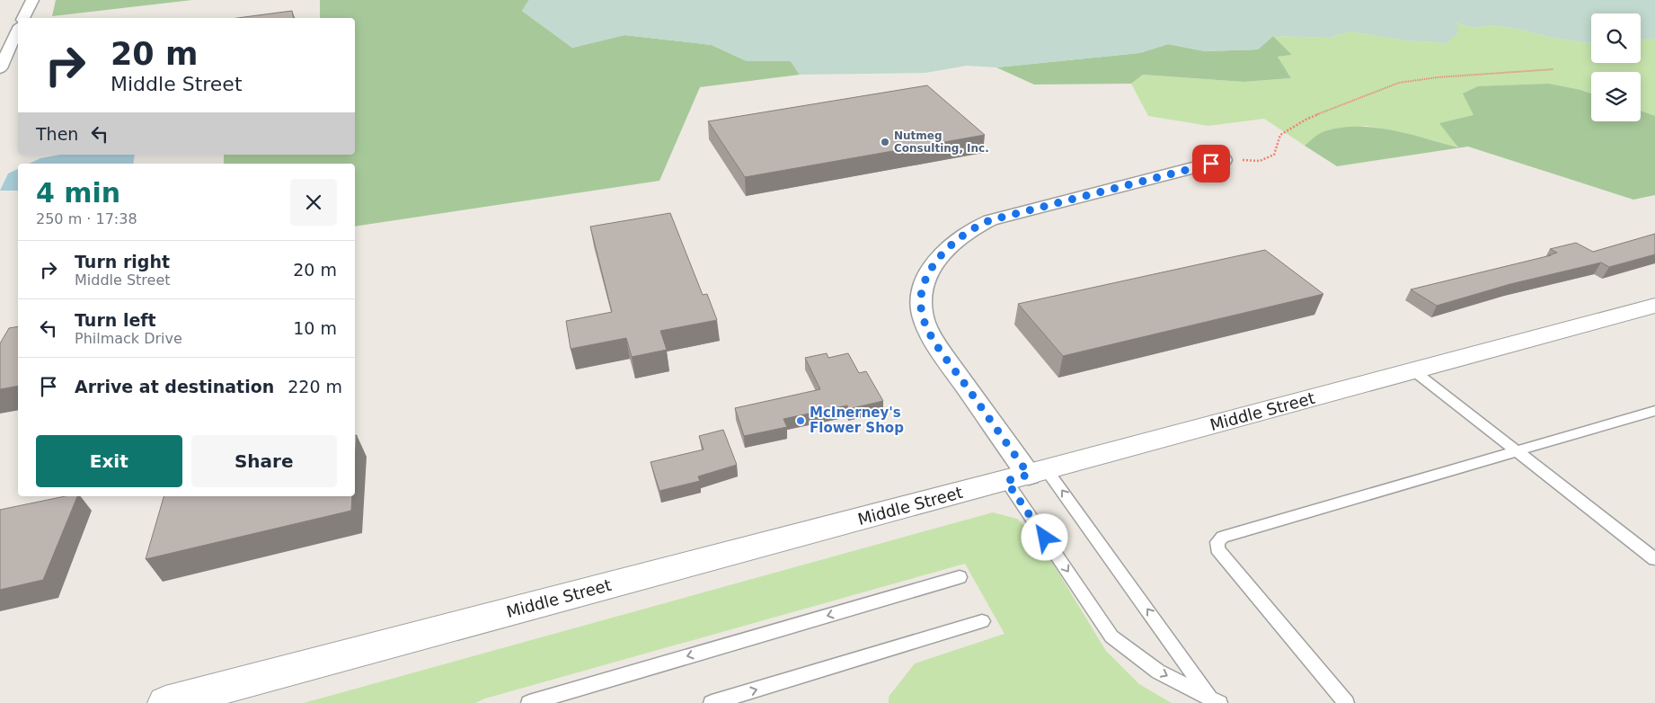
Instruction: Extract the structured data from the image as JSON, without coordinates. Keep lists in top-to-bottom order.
{
  "streets": {
    "street": ["Middle Street"]
  },
  "places": ["Nutmeg Consulting, Inc.", "McInerney's Flower Shop"],
  "page": {
    "turn": ["20 m", "Middle Street"],
    "then": "Then",
    "heading": ["4 min", "250 m · 17:38"],
    "list": [
      {
        "name": "Turn right",
        "note": "Middle Street",
        "value": "20 m"
      },
      {
        "name": "Turn left",
        "note": "Philmack Drive",
        "value": "10 m"
      },
      {
        "name": "Arrive at destination",
        "value": "220 m"
      }
    ],
    "buttons": ["Exit", "Share"]
  }
}
